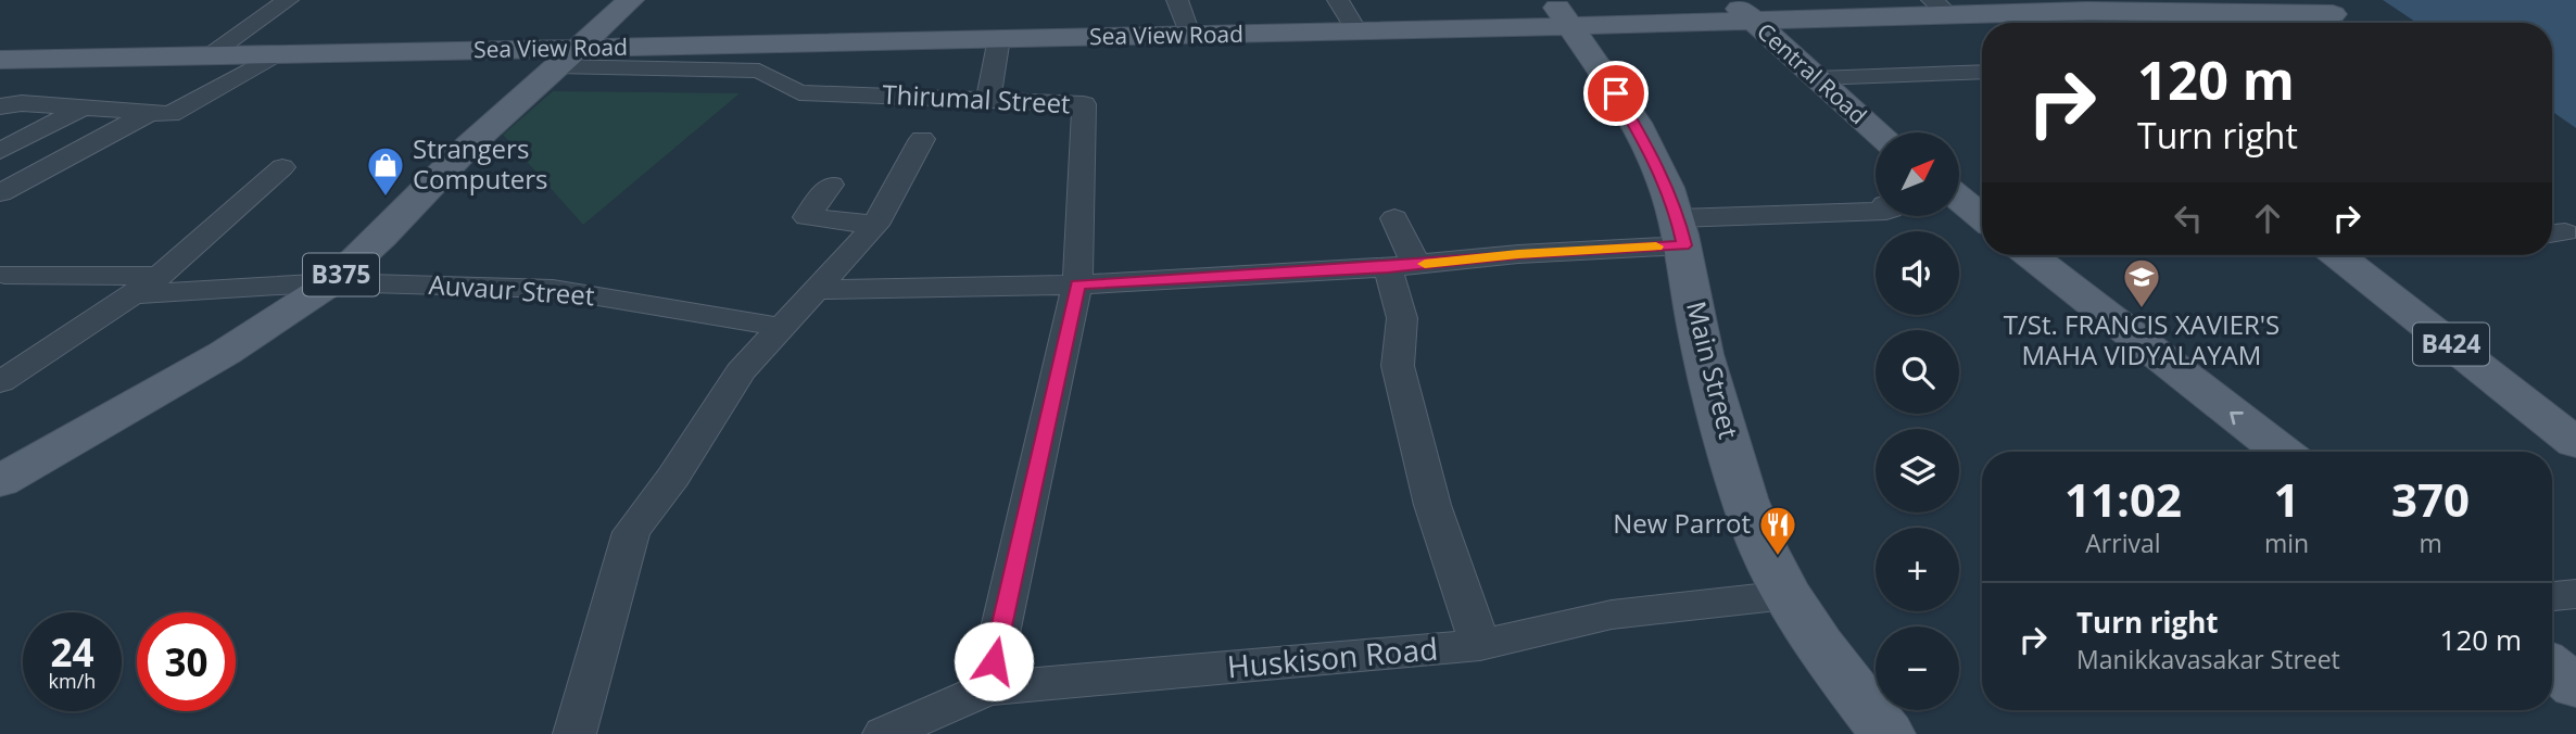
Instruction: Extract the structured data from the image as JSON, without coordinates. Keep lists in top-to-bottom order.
{
  "streets": {
    "main road": [
      "Sea View Road",
      "Central Road",
      "B375",
      "B424",
      "Main Street"
    ],
    "street": ["Thirumal Street", "Auvaur Street", "Huskison Road"]
  },
  "crossings": [
    ["Sea View Road", "Central Road"],
    ["Sea View Road", "Thirumal Street"],
    ["Sea View Road", "B375"],
    ["Sea View Road", "Main Street"],
    ["Thirumal Street", "B375"],
    ["Thirumal Street", "Huskison Road"],
    ["B375", "Auvaur Street"],
    ["Main Street", "Huskison Road"]
  ],
  "places": {
    "shop": ["Strangers Computers"],
    "school or university": ["T/St. FRANCIS XAVIER'S MAHA VIDYALAYAM"],
    "restaurant": ["New Parrot"]
  },
  "north": "top right",
  "page": {
    "turn": ["120 m", "Turn right"],
    "map_buttons": ["+", "−"],
    "eta": [
      "11:02",
      "Arrival",
      "1",
      "min",
      "370",
      "m"
    ],
    "list": [
      {
        "name": "Turn right",
        "note": "Manikkavasakar Street",
        "value": "120 m"
      }
    ],
    "speed": "24 km/h",
    "limit": "30"
  }
}
